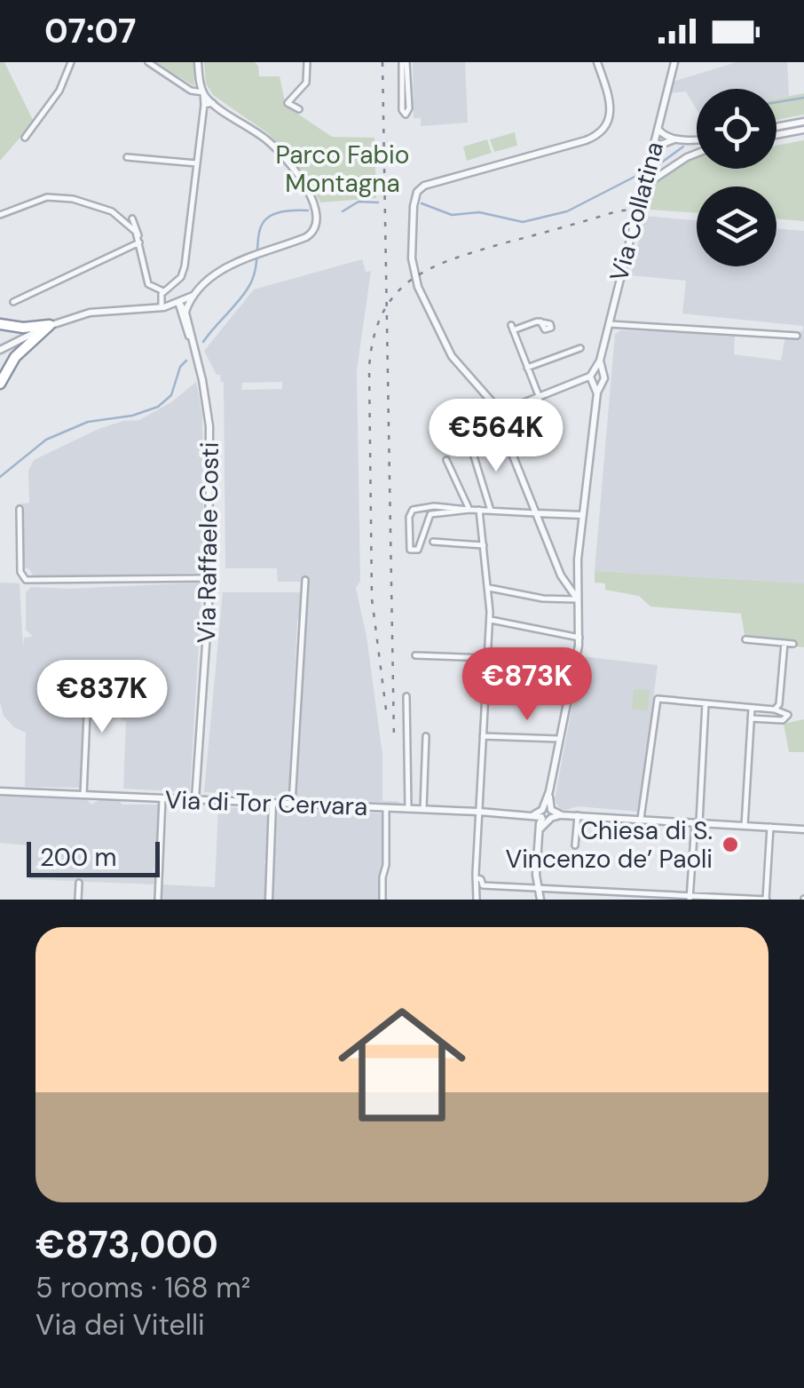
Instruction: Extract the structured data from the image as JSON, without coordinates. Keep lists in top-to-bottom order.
{
  "streets": {
    "street": ["Via Collatina", "Via Raffaele Costi", "Via di Tor Cervara"]
  },
  "crossings": [
    ["Via Raffaele Costi", "Via di Tor Cervara"]
  ],
  "parks": ["Parco Fabio Montagna"],
  "places": ["Chiesa di S. Vincenzo de’ Paoli"],
  "scale_bar": "200 m",
  "page": {
    "status": "07:07",
    "price": ["€564K", "€873K", "€837K"],
    "scale": "200 m",
    "list": [
      {
        "name": "€873,000",
        "note": "5 rooms · 168 m² · Via dei Vitelli"
      }
    ]
  }
}
